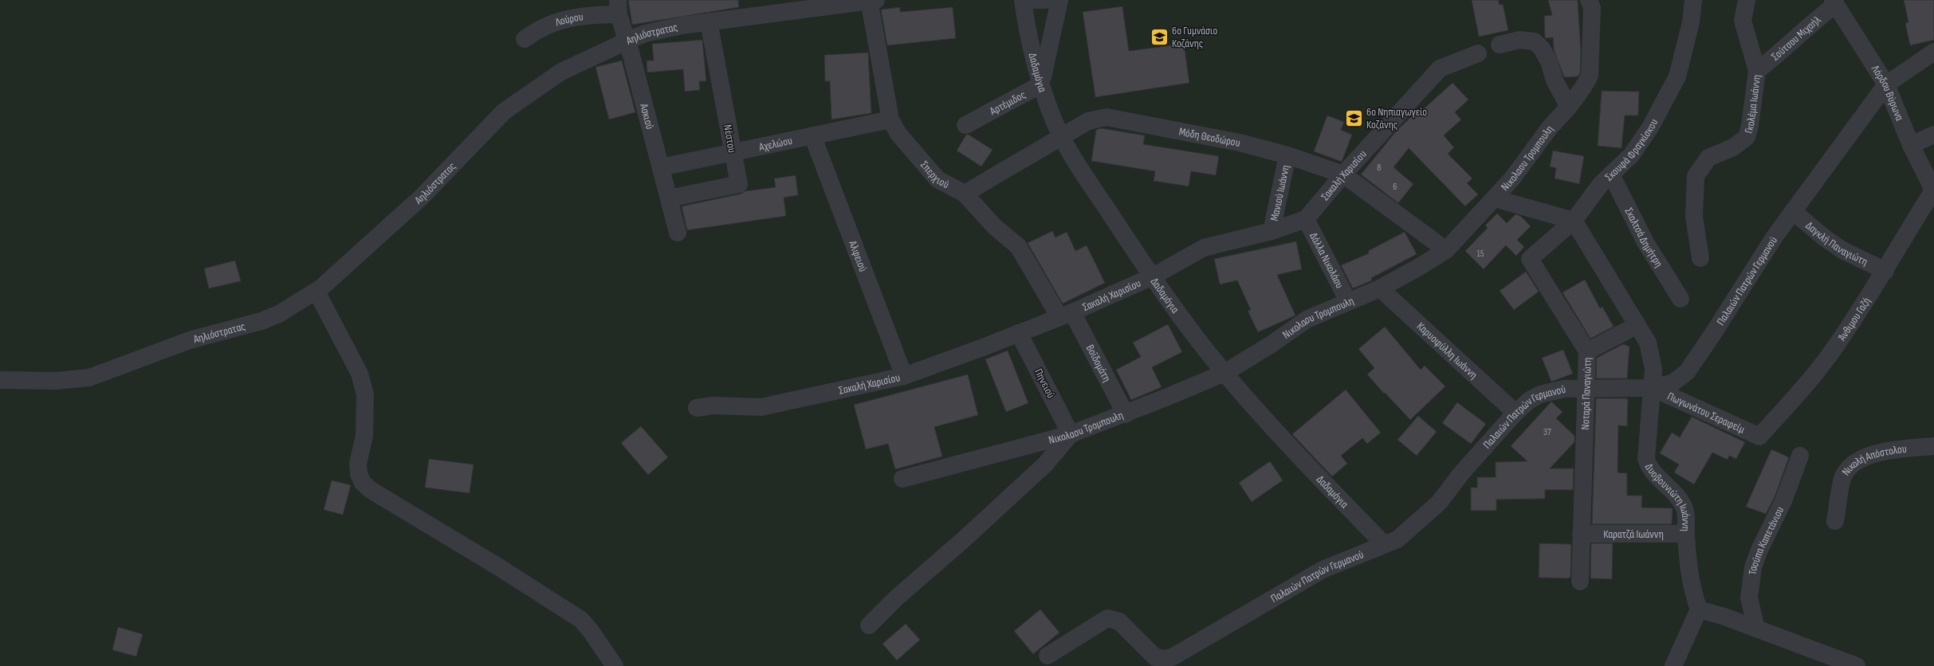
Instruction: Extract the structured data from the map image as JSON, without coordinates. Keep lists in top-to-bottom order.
{
  "streets": {
    "street": [
      "Λούρου",
      "Αηλιόστρατας",
      "Σούτσου Μιχαήλ",
      "Δαδαμόγια",
      "Λόρδου Βύρωνα",
      "Αρτέμιδος",
      "Γκολέμα Ιωάννη",
      "Ασκιού",
      "Μόδη Θεοδώρου",
      "Νέστου",
      "Αχελώου",
      "Σκουφά Φραγκίσκου",
      "Νικολαου Τρομπουλη",
      "Σπερχιού",
      "Σακαλή Χαρισίου",
      "Μανιού Ιωάννη",
      "Σκαλτσά Δημήτρη",
      "Δαγκλή Παναγιώτη",
      "Αλφειού",
      "Δάλλα Νικολάου",
      "Παλαιών Πατρών Γερμανού",
      "Άνθιμου Γαζή",
      "Καρυοφύλλη Ιωάννη",
      "Βοϊδομάτη",
      "Πηνειού",
      "Νοταρά Παναγιώτη",
      "Πωγωνάτου Σεραφείμ",
      "Νικολή Απόστολου",
      "Δυοβουνιώτη Ιωάννη",
      "Καρατζά Ιωάννη",
      "Τσούπα Καπετάνιου"
    ]
  },
  "crossings": [
    ["Λούρου", "Ασκιού"],
    ["Αηλιόστρατας", "Ασκιού"],
    ["Αηλιόστρατας", "Νέστου"],
    ["Αηλιόστρατας", "Σπερχιού"],
    ["Σούτσου Μιχαήλ", "Λόρδου Βύρωνα"],
    ["Σούτσου Μιχαήλ", "Γκολέμα Ιωάννη"],
    ["Δαδαμόγια", "Αρτέμιδος"],
    ["Δαδαμόγια", "Μόδη Θεοδώρου"],
    ["Δαδαμόγια", "Νικολαου Τρομπουλη"],
    ["Δαδαμόγια", "Σακαλή Χαρισίου"],
    ["Δαδαμόγια", "Παλαιών Πατρών Γερμανού"],
    ["Λόρδου Βύρωνα", "Παλαιών Πατρών Γερμανού"],
    ["Λόρδου Βύρωνα", "Άνθιμου Γαζή"],
    ["Ασκιού", "Νέστου"],
    ["Ασκιού", "Αχελώου"],
    ["Μόδη Θεοδώρου", "Νικολαου Τρομπουλη"],
    ["Μόδη Θεοδώρου", "Σπερχιού"],
    ["Μόδη Θεοδώρου", "Σακαλή Χαρισίου"],
    ["Μόδη Θεοδώρου", "Μανιού Ιωάννη"],
    ["Νέστου", "Αχελώου"],
    ["Αχελώου", "Σπερχιού"],
    ["Αχελώου", "Αλφειού"],
    ["Σκουφά Φραγκίσκου", "Σκαλτσά Δημήτρη"],
    ["Σκουφά Φραγκίσκου", "Νοταρά Παναγιώτη"],
    ["Σκουφά Φραγκίσκου", "Δυοβουνιώτη Ιωάννη"],
    ["Νικολαου Τρομπουλη", "Δάλλα Νικολάου"],
    ["Νικολαου Τρομπουλη", "Καρυοφύλλη Ιωάννη"],
    ["Νικολαου Τρομπουλη", "Βοϊδομάτη"],
    ["Νικολαου Τρομπουλη", "Πηνειού"],
    ["Σπερχιού", "Σακαλή Χαρισίου"],
    ["Σπερχιού", "Βοϊδομάτη"],
    ["Σακαλή Χαρισίου", "Μανιού Ιωάννη"],
    ["Σακαλή Χαρισίου", "Αλφειού"],
    ["Σακαλή Χαρισίου", "Δάλλα Νικολάου"],
    ["Σακαλή Χαρισίου", "Βοϊδομάτη"],
    ["Σακαλή Χαρισίου", "Πηνειού"],
    ["Δαγκλή Παναγιώτη", "Παλαιών Πατρών Γερμανού"],
    ["Δαγκλή Παναγιώτη", "Άνθιμου Γαζή"],
    ["Παλαιών Πατρών Γερμανού", "Καρυοφύλλη Ιωάννη"],
    ["Παλαιών Πατρών Γερμανού", "Νοταρά Παναγιώτη"],
    ["Παλαιών Πατρών Γερμανού", "Πωγωνάτου Σεραφείμ"],
    ["Παλαιών Πατρών Γερμανού", "Δυοβουνιώτη Ιωάννη"],
    ["Άνθιμου Γαζή", "Πωγωνάτου Σεραφείμ"],
    ["Νοταρά Παναγιώτη", "Δυοβουνιώτη Ιωάννη"],
    ["Νοταρά Παναγιώτη", "Καρατζά Ιωάννη"],
    ["Πωγωνάτου Σεραφείμ", "Δυοβουνιώτη Ιωάννη"],
    ["Δυοβουνιώτη Ιωάννη", "Καρατζά Ιωάννη"]
  ],
  "places": {
    "school or university": ["6ο Γυμνάσιο Κοζάνης", "6ο Νηπιαγωγείο Κοζάνης"]
  },
  "house_numbers": [
    "8",
    "6",
    "15",
    "37"
  ]
}
